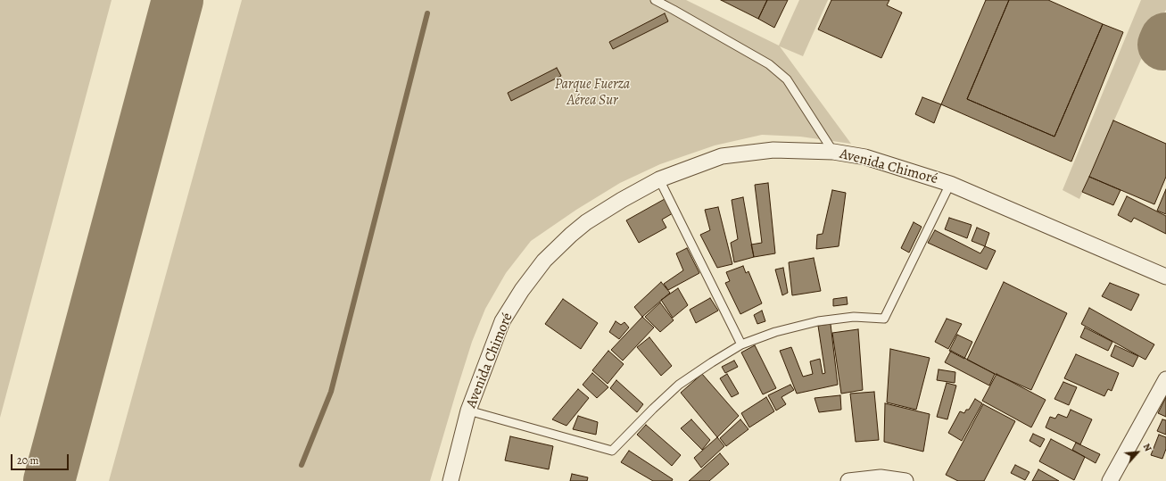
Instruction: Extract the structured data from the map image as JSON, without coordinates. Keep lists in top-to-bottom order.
{
  "streets": {
    "street": ["Avenida Chimoré"]
  },
  "parks": ["Parque Fuerza Aérea Sur"],
  "scale_bar": "20 m",
  "north": "top right"
}
